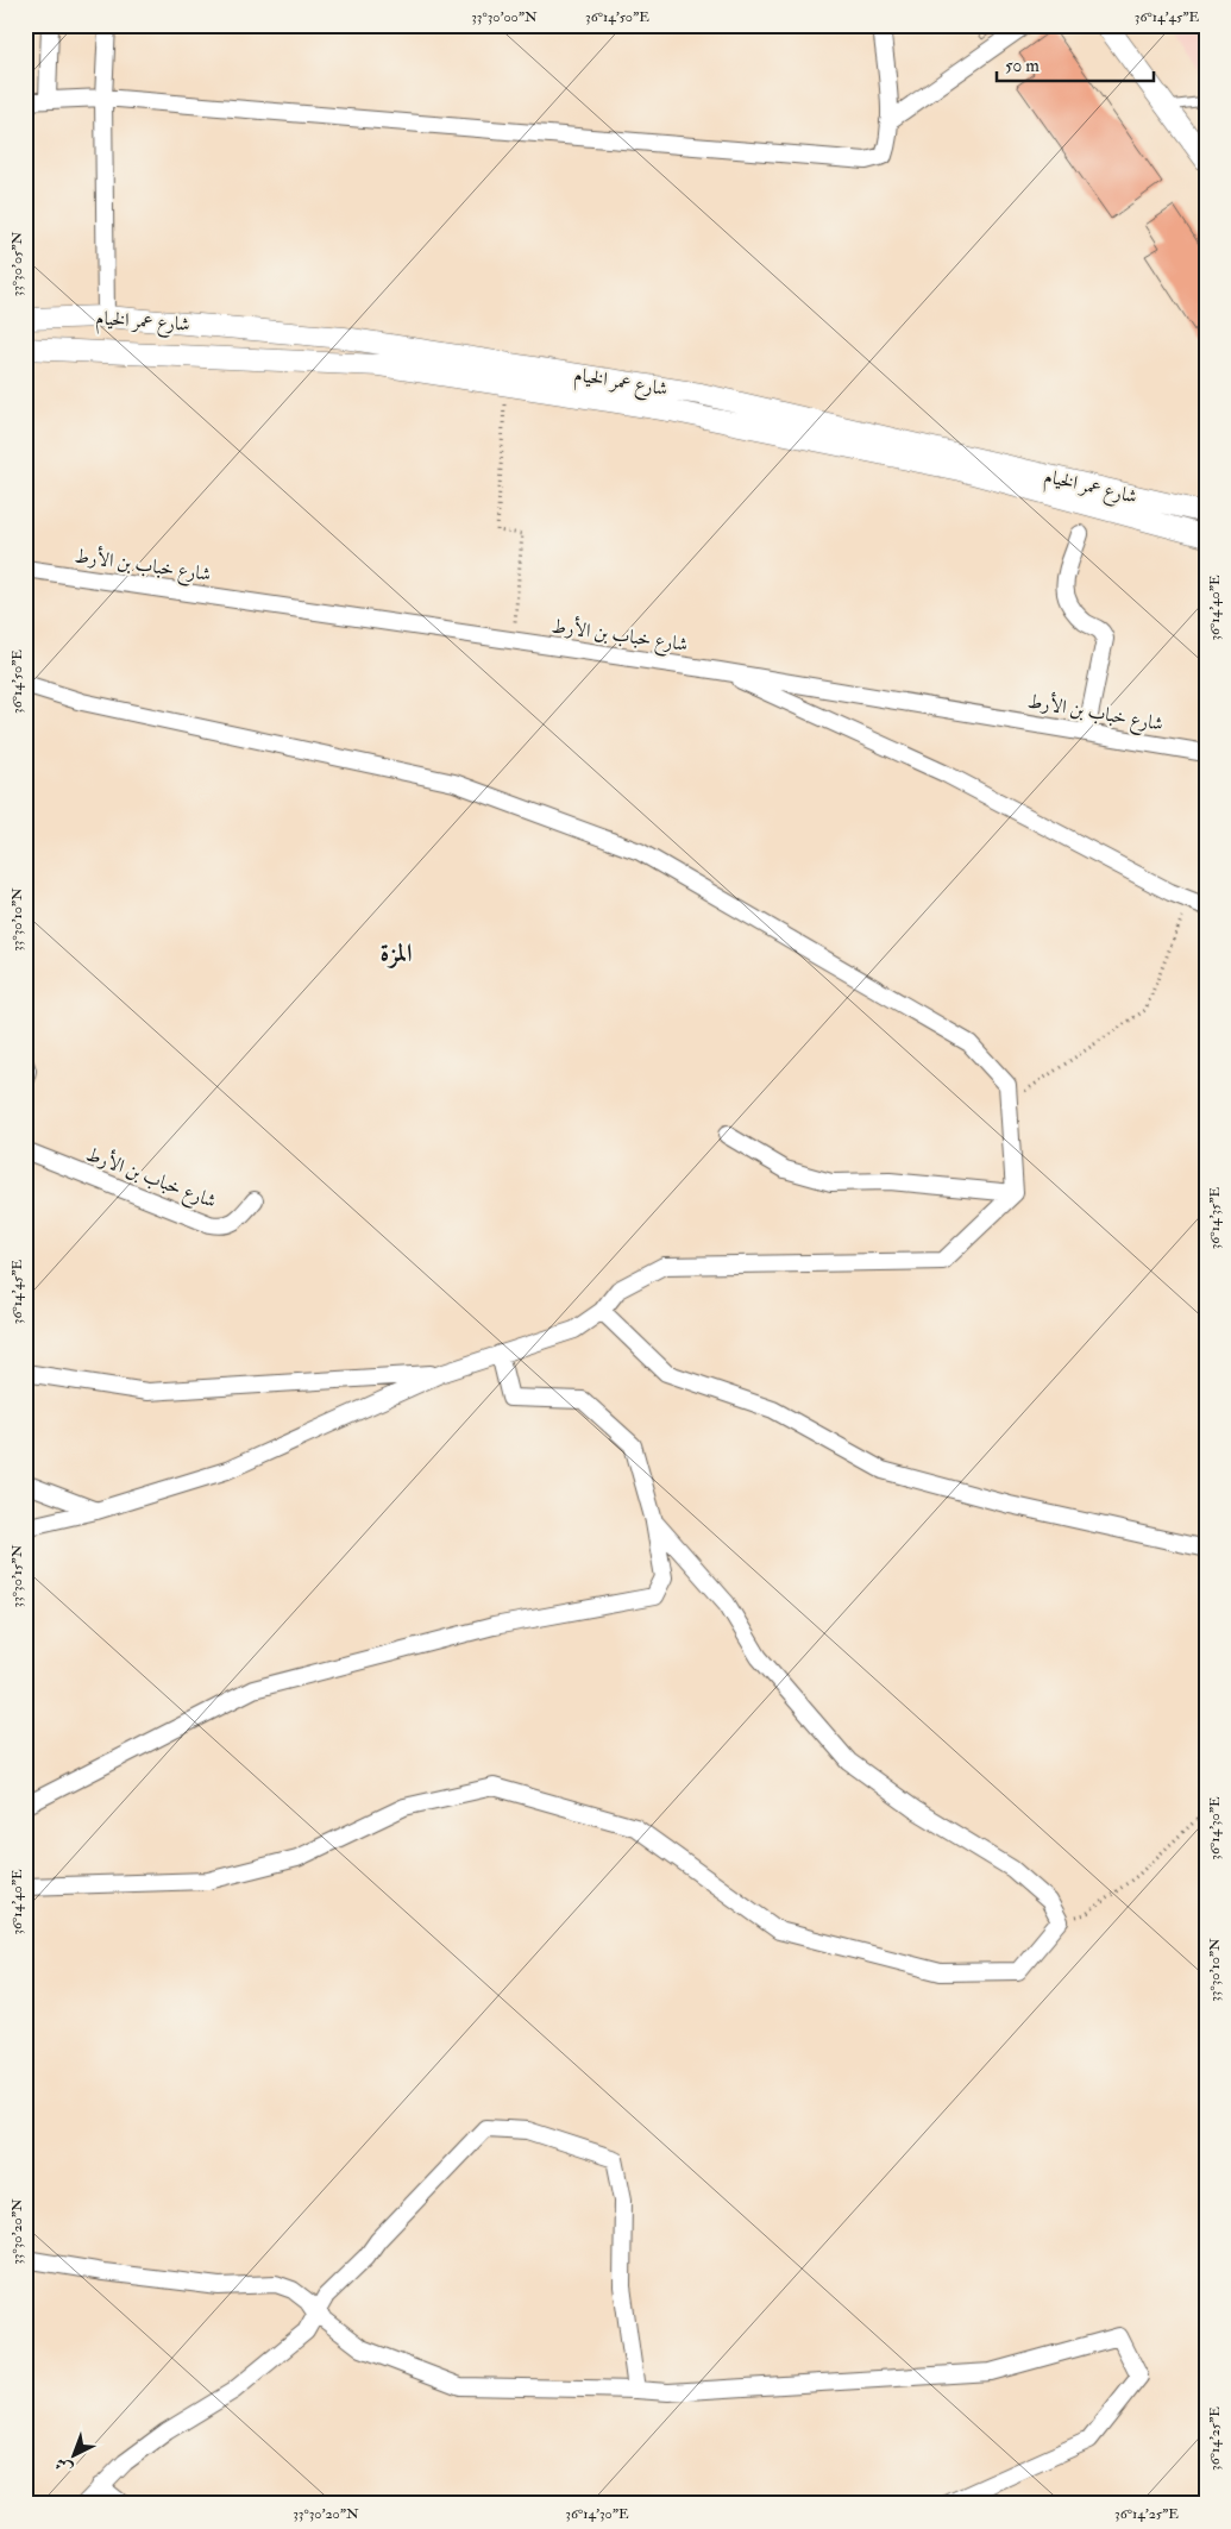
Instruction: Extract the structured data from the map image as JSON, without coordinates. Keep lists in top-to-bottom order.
{
  "streets": {
    "street": ["شارع عمر الخيام", "شارع خباب بن الأرط"]
  },
  "districts": ["المزة"],
  "scale_bar": "50 m",
  "north": "bottom left",
  "coordinates": [
    "33°30'00\"N",
    "36°14'50\"E",
    "36°14'45\"E",
    "33°30'05\"N",
    "36°14'40\"E",
    "33°30'10\"N",
    "36°14'35\"E",
    "33°30'15\"N",
    "36°14'30\"E",
    "33°30'20\"N",
    "36°14'25\"E"
  ]
}
